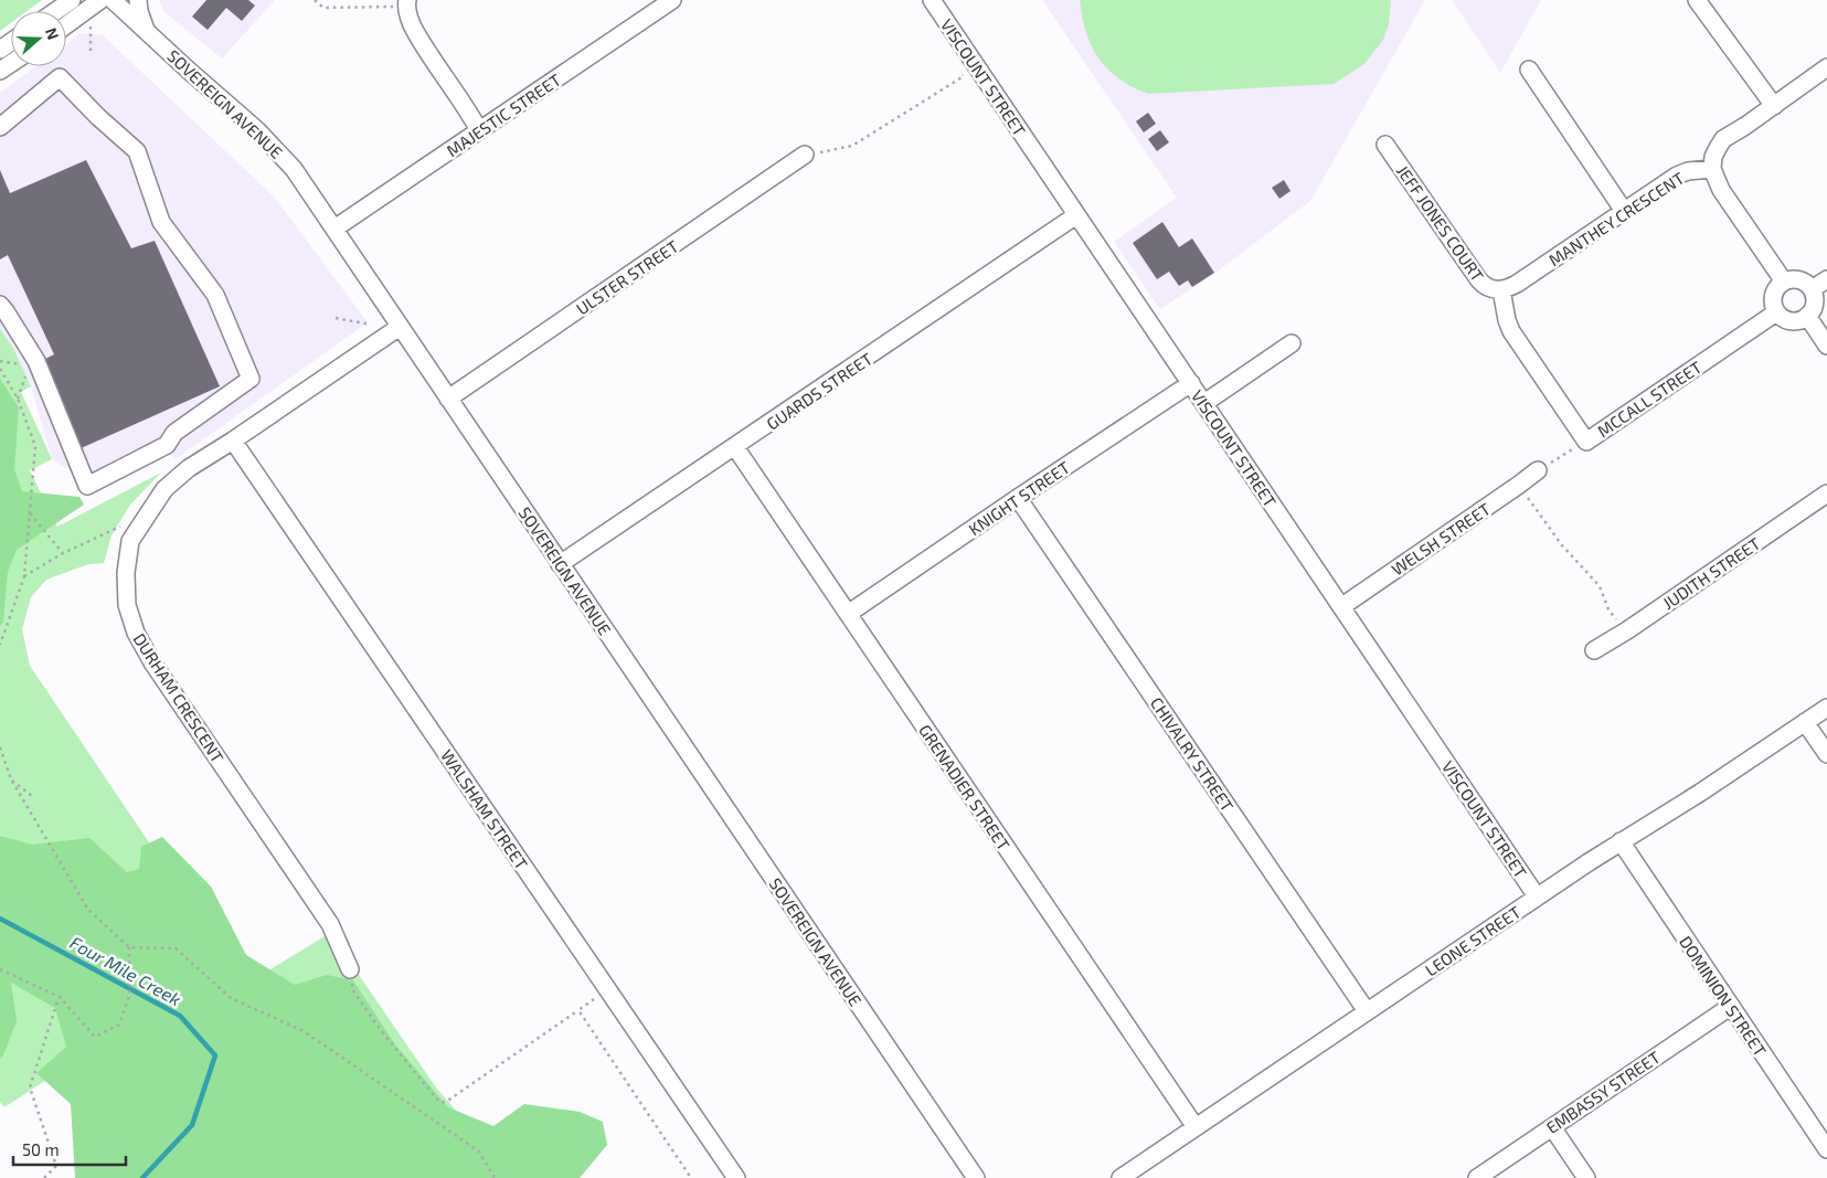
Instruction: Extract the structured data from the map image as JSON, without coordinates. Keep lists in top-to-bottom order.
{
  "streets": {
    "street": [
      "VISCOUNT STREET",
      "SOVEREIGN AVENUE",
      "MAJESTIC STREET",
      "MANTHEY CRESCENT",
      "JEFF JONES COURT",
      "ULSTER STREET",
      "GUARDS STREET",
      "MCCALL STREET",
      "KNIGHT STREET",
      "WELSH STREET",
      "JUDITH STREET",
      "DURHAM CRESCENT",
      "CHIVALRY STREET",
      "GRENADIER STREET",
      "WALSHAM STREET",
      "LEONE STREET",
      "DOMINION STREET",
      "EMBASSY STREET"
    ]
  },
  "crossings": [
    ["VISCOUNT STREET", "GUARDS STREET"],
    ["VISCOUNT STREET", "KNIGHT STREET"],
    ["VISCOUNT STREET", "WELSH STREET"],
    ["VISCOUNT STREET", "LEONE STREET"],
    ["SOVEREIGN AVENUE", "MAJESTIC STREET"],
    ["SOVEREIGN AVENUE", "ULSTER STREET"],
    ["SOVEREIGN AVENUE", "GUARDS STREET"],
    ["SOVEREIGN AVENUE", "DURHAM CRESCENT"],
    ["MANTHEY CRESCENT", "JEFF JONES COURT"],
    ["MANTHEY CRESCENT", "MCCALL STREET"],
    ["JEFF JONES COURT", "MCCALL STREET"],
    ["GUARDS STREET", "GRENADIER STREET"],
    ["KNIGHT STREET", "CHIVALRY STREET"],
    ["KNIGHT STREET", "GRENADIER STREET"],
    ["DURHAM CRESCENT", "WALSHAM STREET"],
    ["CHIVALRY STREET", "LEONE STREET"],
    ["GRENADIER STREET", "LEONE STREET"],
    ["LEONE STREET", "DOMINION STREET"],
    ["DOMINION STREET", "EMBASSY STREET"]
  ],
  "water": ["Four Mile Creek"],
  "scale_bar": "50 m",
  "north": "right"
}
